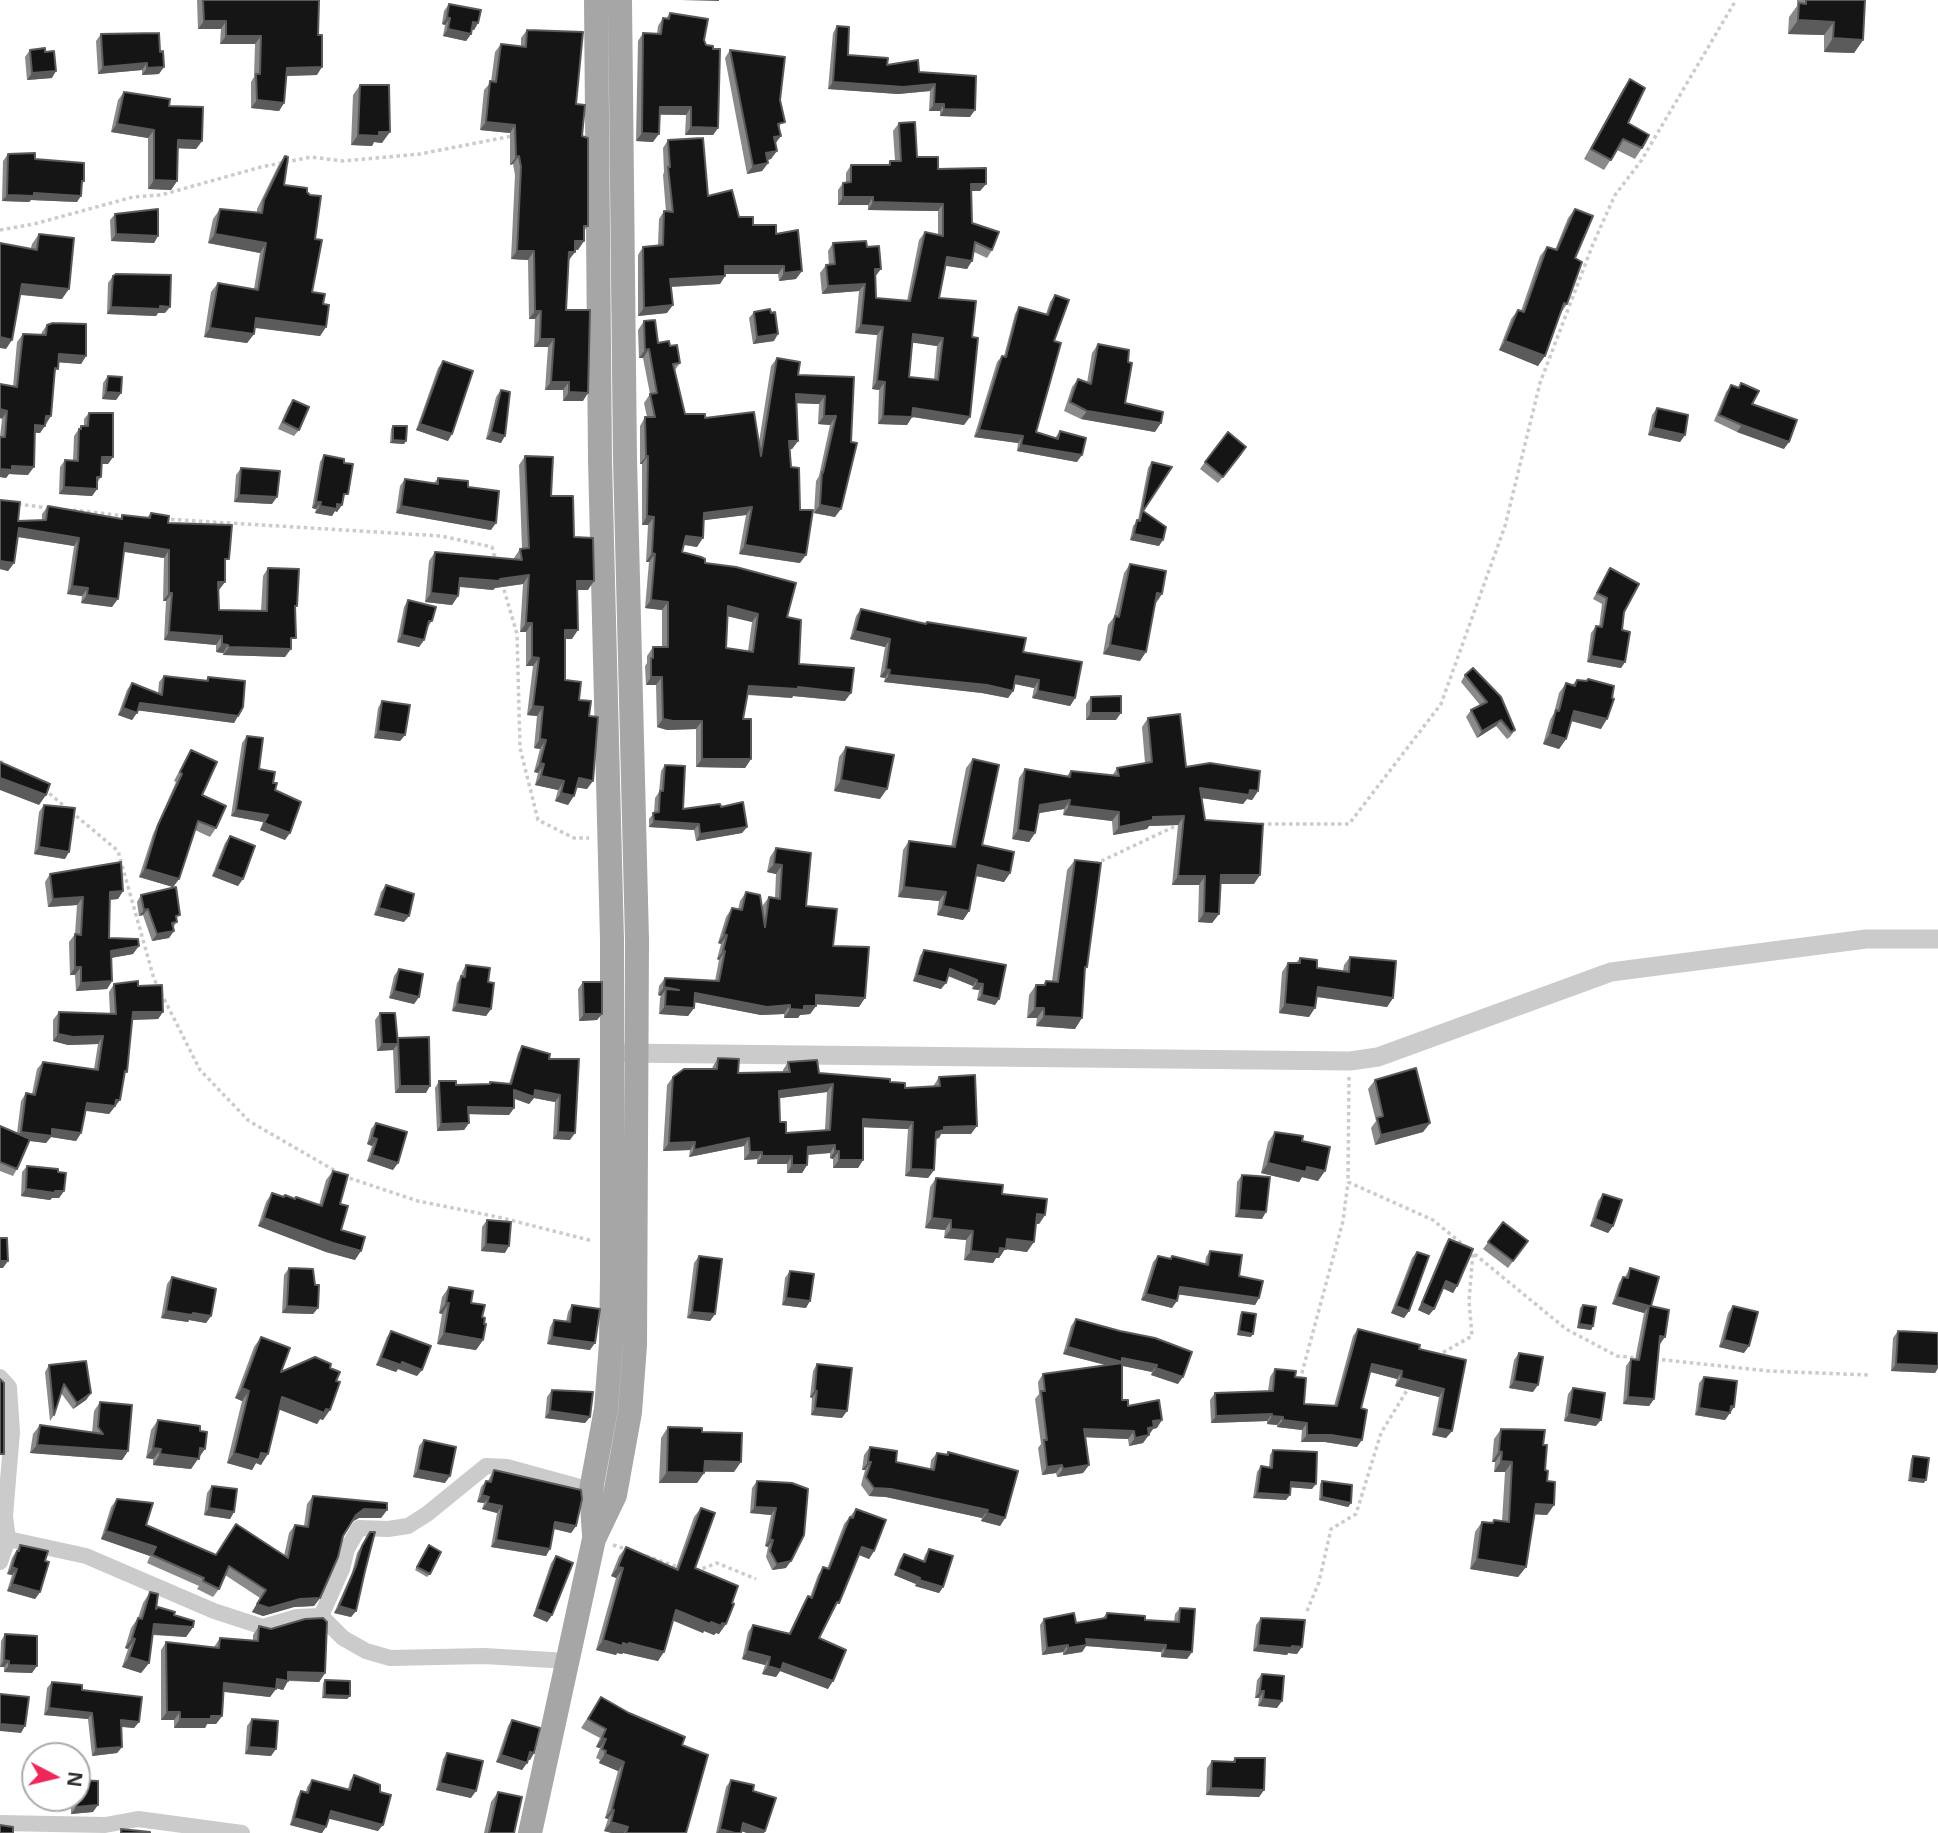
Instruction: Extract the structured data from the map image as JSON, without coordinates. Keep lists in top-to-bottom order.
{
  "north": "right"
}
